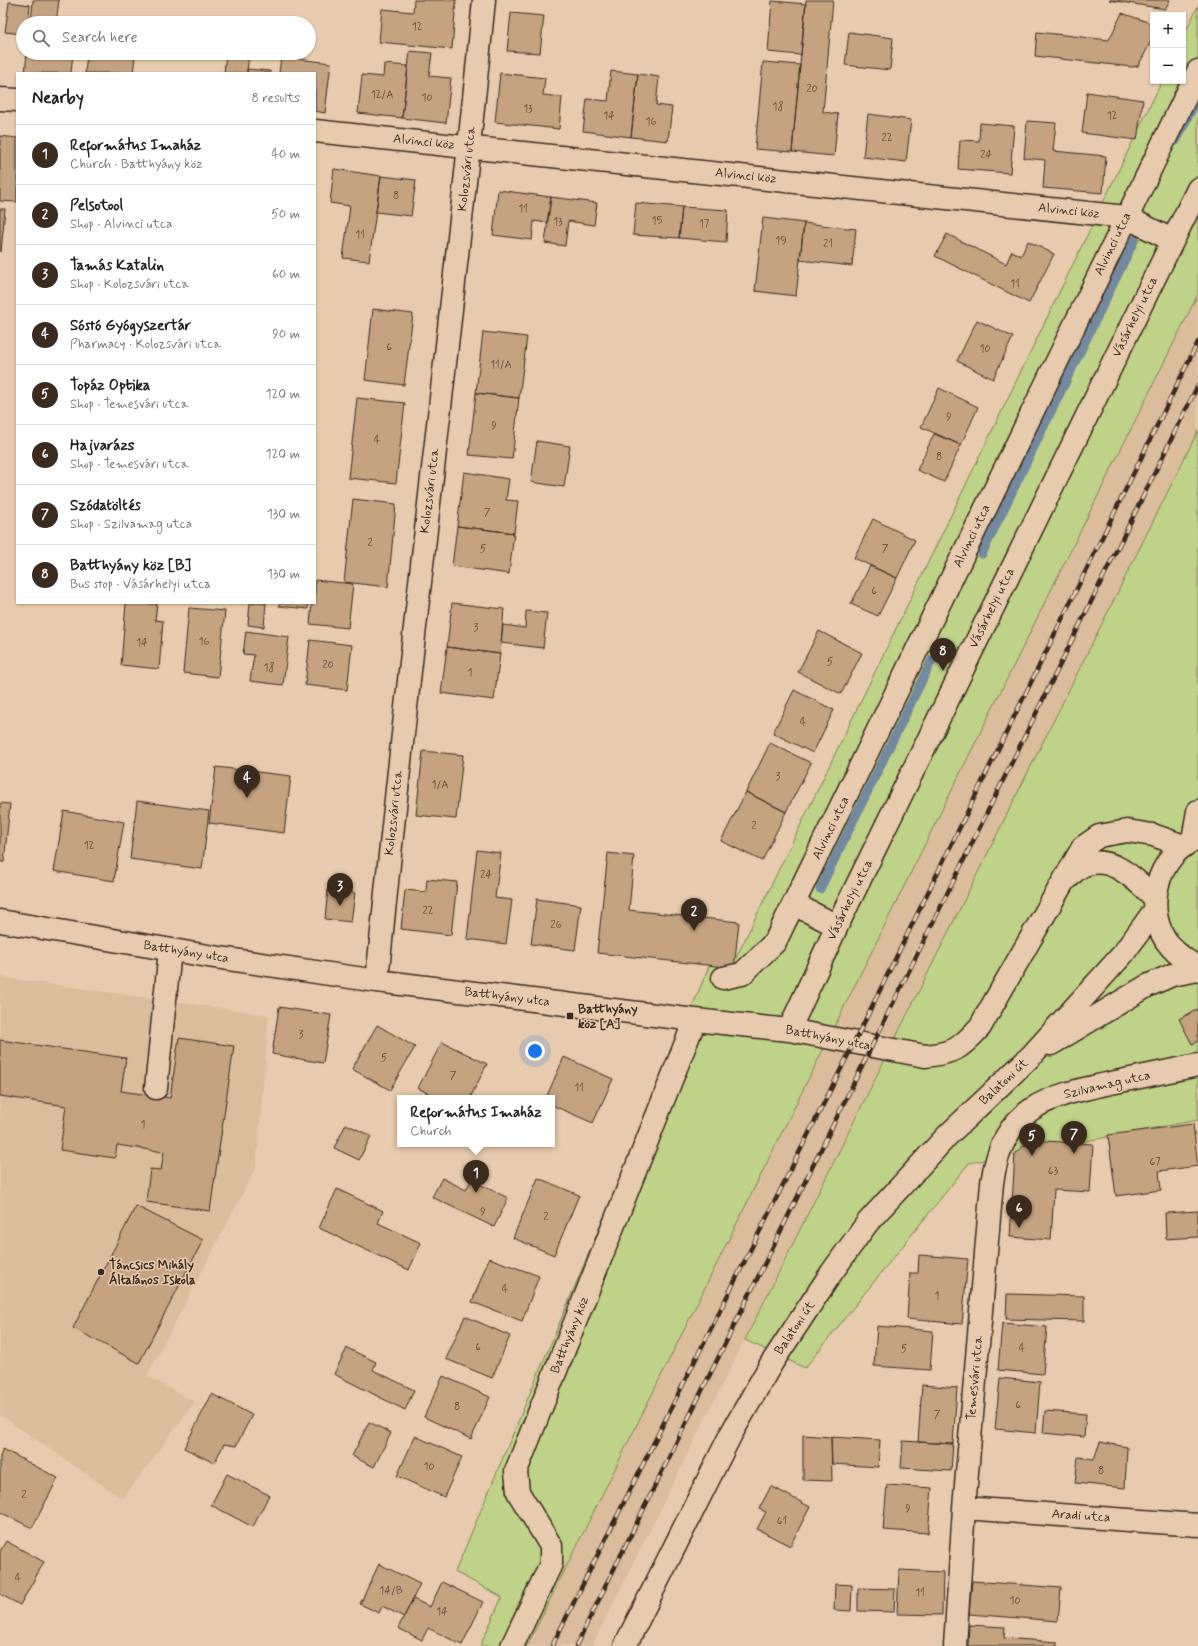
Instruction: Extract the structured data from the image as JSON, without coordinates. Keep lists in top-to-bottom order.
{
  "streets": {
    "street": [
      "Alvinci köz",
      "Kolozsvári utca",
      "Alvinci utca",
      "Vásárhelyi utca",
      "Batthyány utca",
      "Balatoni út",
      "Szilvamag utca",
      "Batthyány köz",
      "Temesvári utca",
      "Aradi utca"
    ]
  },
  "crossings": [
    ["Alvinci köz", "Kolozsvári utca"],
    ["Alvinci köz", "Alvinci utca"],
    ["Alvinci köz", "Vásárhelyi utca"],
    ["Kolozsvári utca", "Batthyány utca"],
    ["Vásárhelyi utca", "Batthyány utca"],
    ["Batthyány utca", "Balatoni út"],
    ["Batthyány utca", "Batthyány köz"],
    ["Szilvamag utca", "Temesvári utca"],
    ["Temesvári utca", "Aradi utca"]
  ],
  "places": {
    "transit": ["Batthyány köz [A]"],
    "other": ["Táncsics Mihály Általános Iskola"]
  },
  "house_numbers": [
    "12",
    "20",
    "12/A",
    "10",
    "18",
    "13",
    "14",
    "12",
    "16",
    "22",
    "24",
    "8",
    "11",
    "15",
    "13",
    "17",
    "11",
    "19",
    "21",
    "11",
    "6",
    "10",
    "11/A",
    "9",
    "9",
    "4",
    "8",
    "7",
    "2",
    "5",
    "7",
    "6",
    "3",
    "16",
    "14",
    "5",
    "20",
    "18",
    "1",
    "4",
    "3",
    "1/A",
    "2",
    "12",
    "24",
    "22",
    "26",
    "3",
    "5",
    "7",
    "11",
    "1",
    "67",
    "63",
    "9",
    "2",
    "4",
    "1",
    "6",
    "4",
    "5",
    "6",
    "8",
    "7",
    "10",
    "8",
    "2",
    "9",
    "61",
    "4",
    "14/B",
    "11",
    "10",
    "14"
  ],
  "page": {
    "map_buttons": ["+", "−"],
    "search": "Search here",
    "heading": ["Nearby", "8 results"],
    "list": [
      {
        "mark": "1",
        "name": "Református Imaház",
        "note": "Church · Batthyány köz",
        "value": "40 m"
      },
      {
        "mark": "2",
        "name": "Pelsotool",
        "note": "Shop · Alvinci utca",
        "value": "50 m"
      },
      {
        "mark": "3",
        "name": "Tamás Katalin",
        "note": "Shop · Kolozsvári utca",
        "value": "60 m"
      },
      {
        "mark": "4",
        "name": "Sóstó Gyógyszertár",
        "note": "Pharmacy · Kolozsvári utca",
        "value": "90 m"
      },
      {
        "mark": "5",
        "name": "Topáz Optika",
        "note": "Shop · Temesvári utca",
        "value": "120 m"
      },
      {
        "mark": "6",
        "name": "Hajvarázs",
        "note": "Shop · Temesvári utca",
        "value": "120 m"
      },
      {
        "mark": "7",
        "name": "Szódatöltés",
        "note": "Shop · Szilvamag utca",
        "value": "130 m"
      },
      {
        "mark": "8",
        "name": "Batthyány köz [B]",
        "note": "Bus stop · Vásárhelyi utca",
        "value": "130 m"
      }
    ],
    "pins": [
      "8",
      "4",
      "3",
      "2",
      "7",
      "5",
      "1",
      "6"
    ],
    "popup": ["Református Imaház", "Church"]
  }
}
